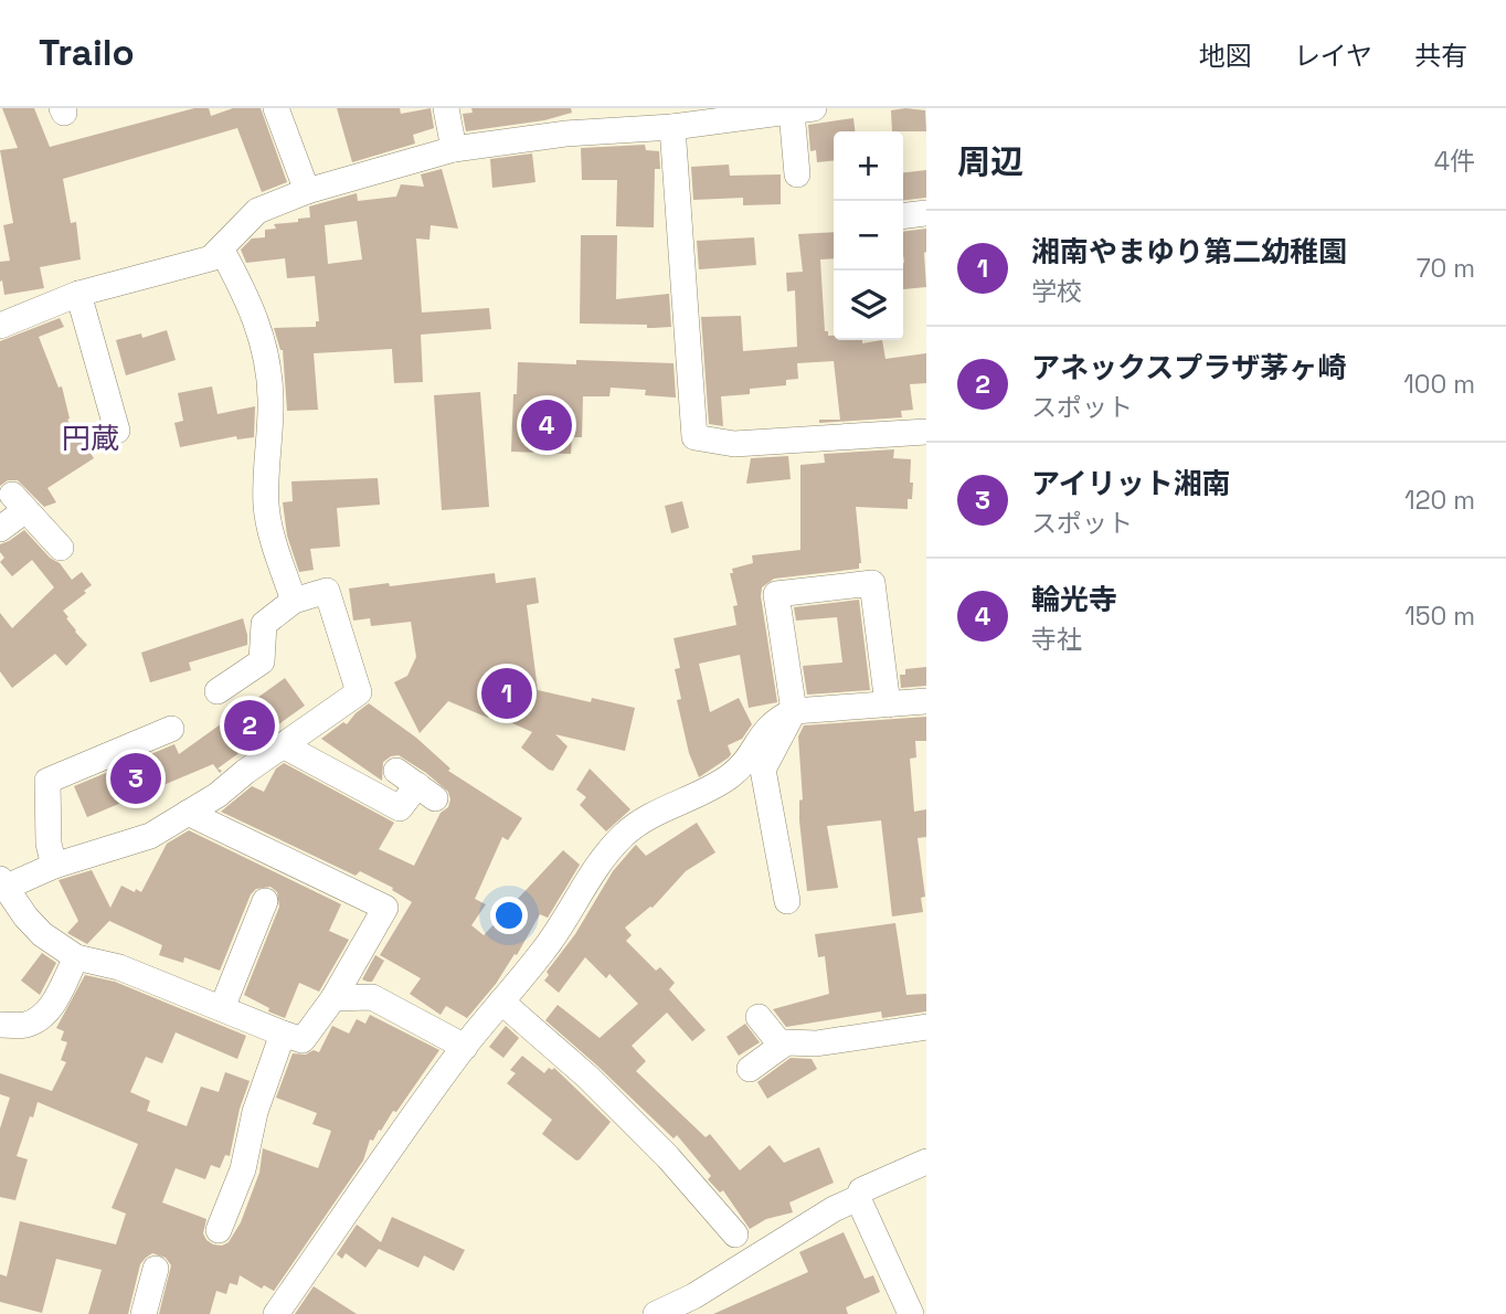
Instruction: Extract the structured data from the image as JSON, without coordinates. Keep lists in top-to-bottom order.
{
  "districts": ["円蔵"],
  "page": {
    "header": "Trailo",
    "nav": ["地図", "レイヤ", "共有"],
    "heading": ["周辺", "4件"],
    "map_buttons": ["+", "−"],
    "list": [
      {
        "mark": "1",
        "name": "湘南やまゆり第二幼稚園",
        "note": "学校",
        "value": "70 m"
      },
      {
        "mark": "2",
        "name": "アネックスプラザ茅ヶ崎",
        "note": "スポット",
        "value": "100 m"
      },
      {
        "mark": "3",
        "name": "アイリット湘南",
        "note": "スポット",
        "value": "120 m"
      },
      {
        "mark": "4",
        "name": "輪光寺",
        "note": "寺社",
        "value": "150 m"
      }
    ],
    "pins": [
      "4",
      "1",
      "2",
      "3"
    ]
  }
}
